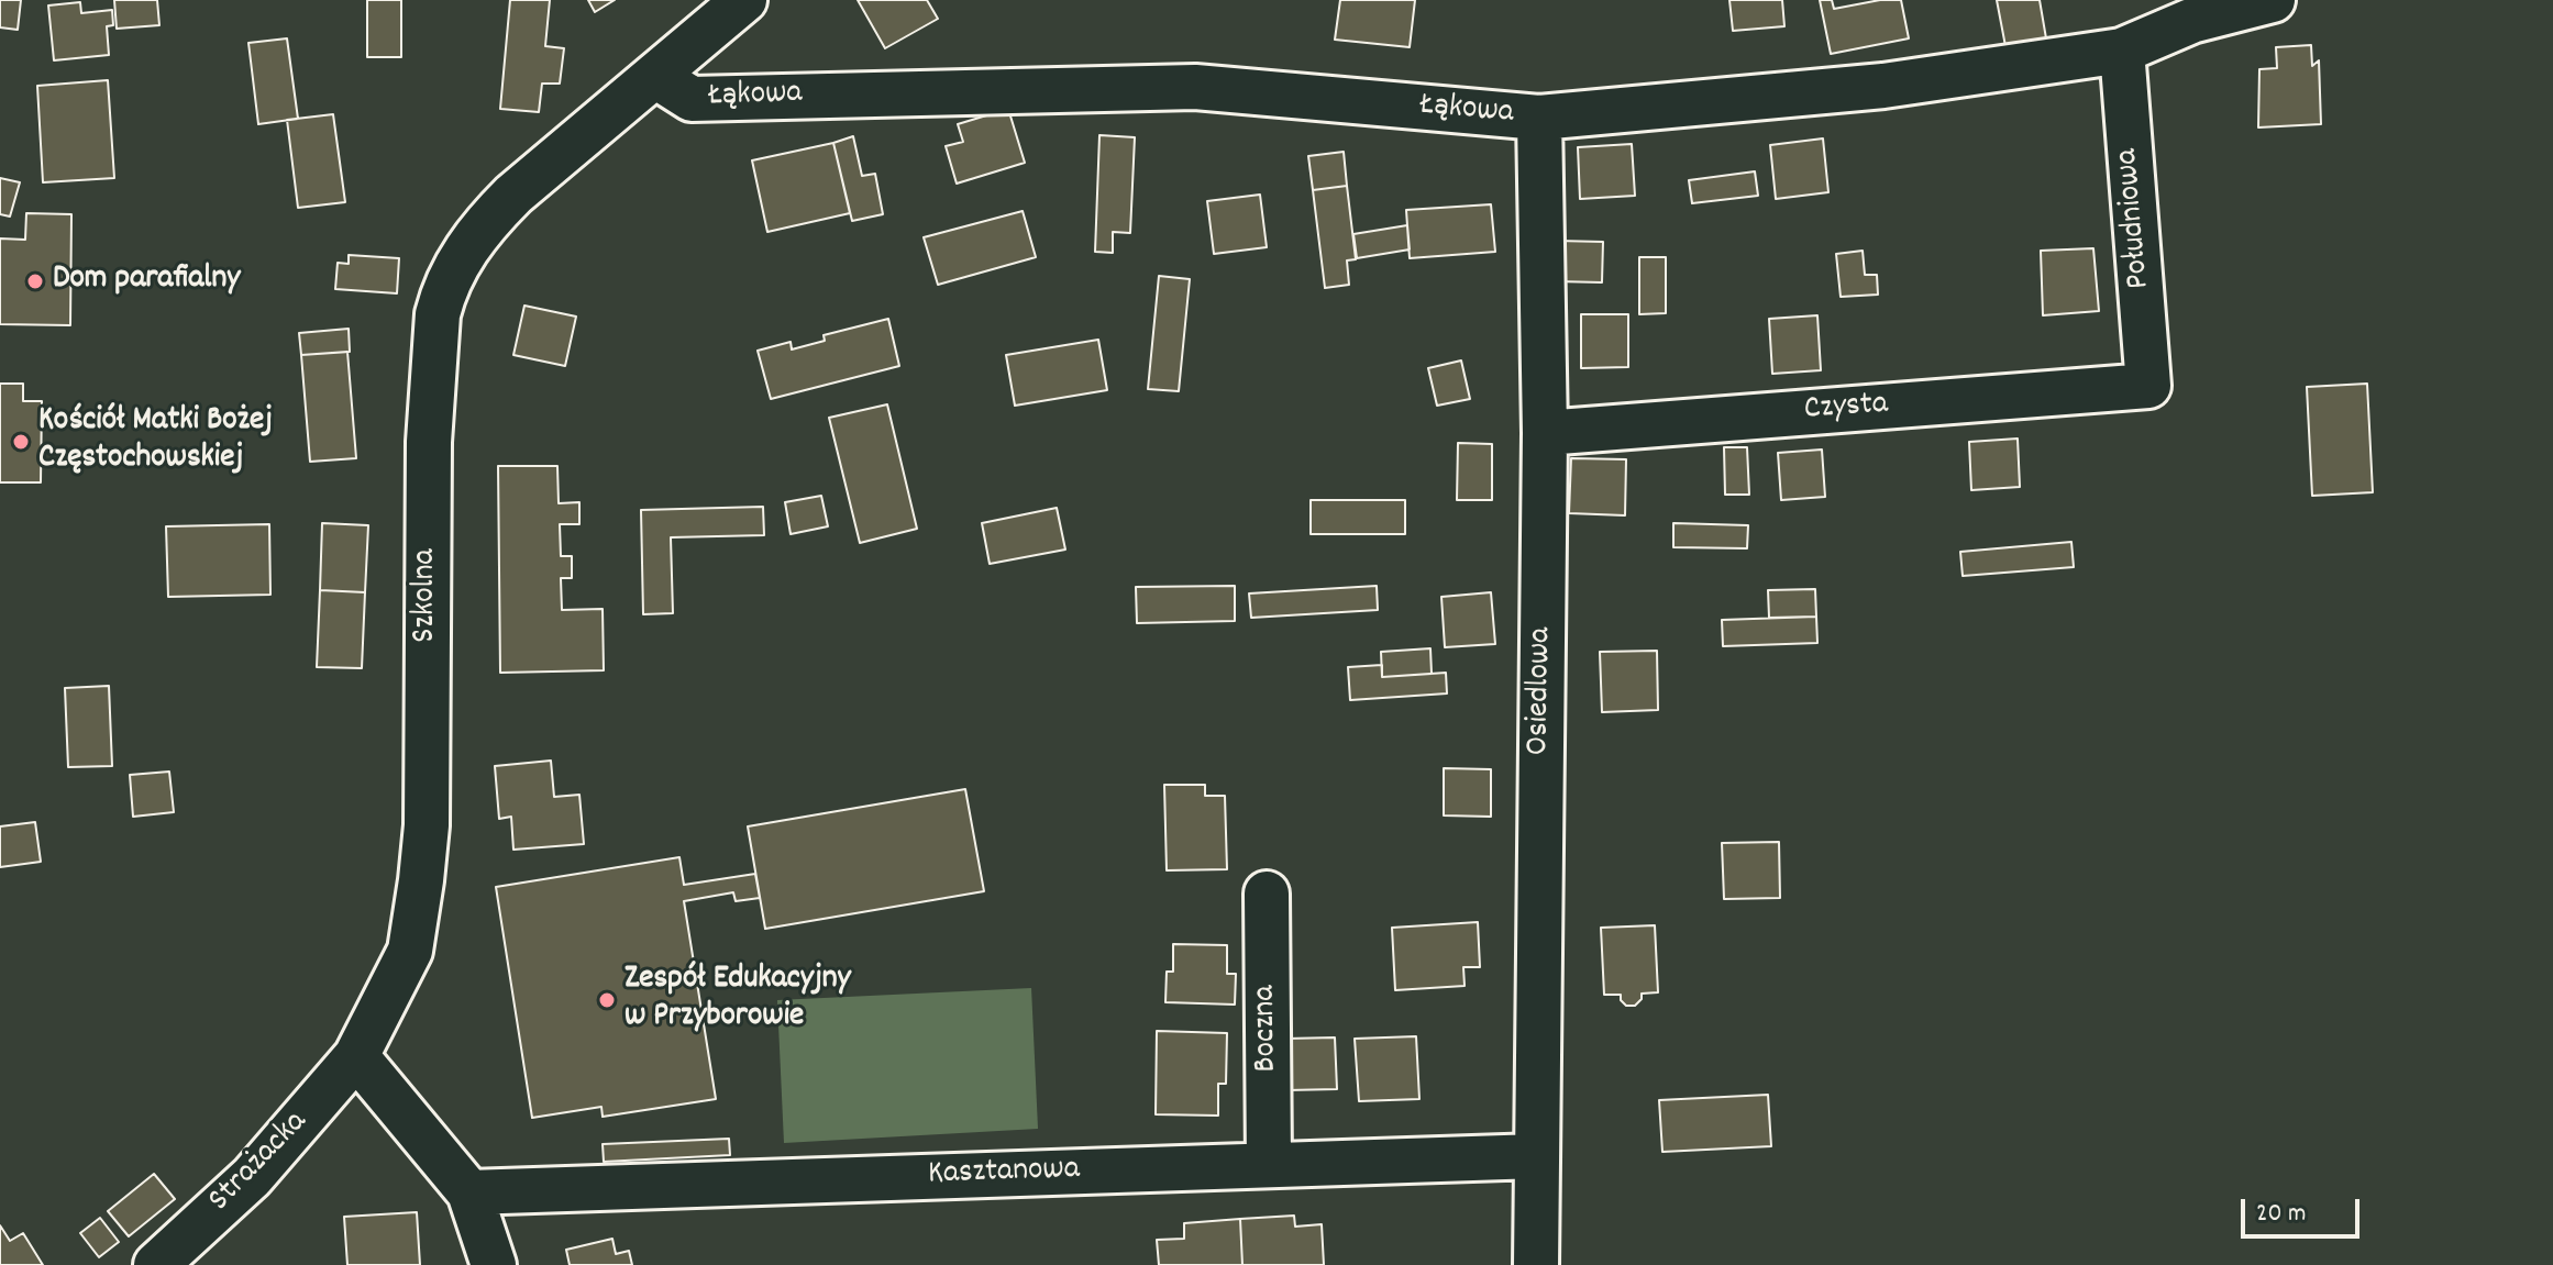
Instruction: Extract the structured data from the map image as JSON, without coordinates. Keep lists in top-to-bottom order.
{
  "streets": {
    "street": [
      "Łąkowa",
      "Południowa",
      "Czysta",
      "Szkolna",
      "Osiedlowa",
      "Boczna",
      "Strażacka",
      "Kasztanowa"
    ]
  },
  "crossings": [
    ["Łąkowa", "Południowa"],
    ["Łąkowa", "Szkolna"],
    ["Łąkowa", "Osiedlowa"],
    ["Południowa", "Czysta"],
    ["Czysta", "Osiedlowa"],
    ["Szkolna", "Strażacka"],
    ["Osiedlowa", "Kasztanowa"],
    ["Boczna", "Kasztanowa"]
  ],
  "places": ["Dom parafialny", "Kościół Matki Bożej Częstochowskiej", "Zespół Edukacyjny w Przyborowie"],
  "scale_bar": "20 m"
}
